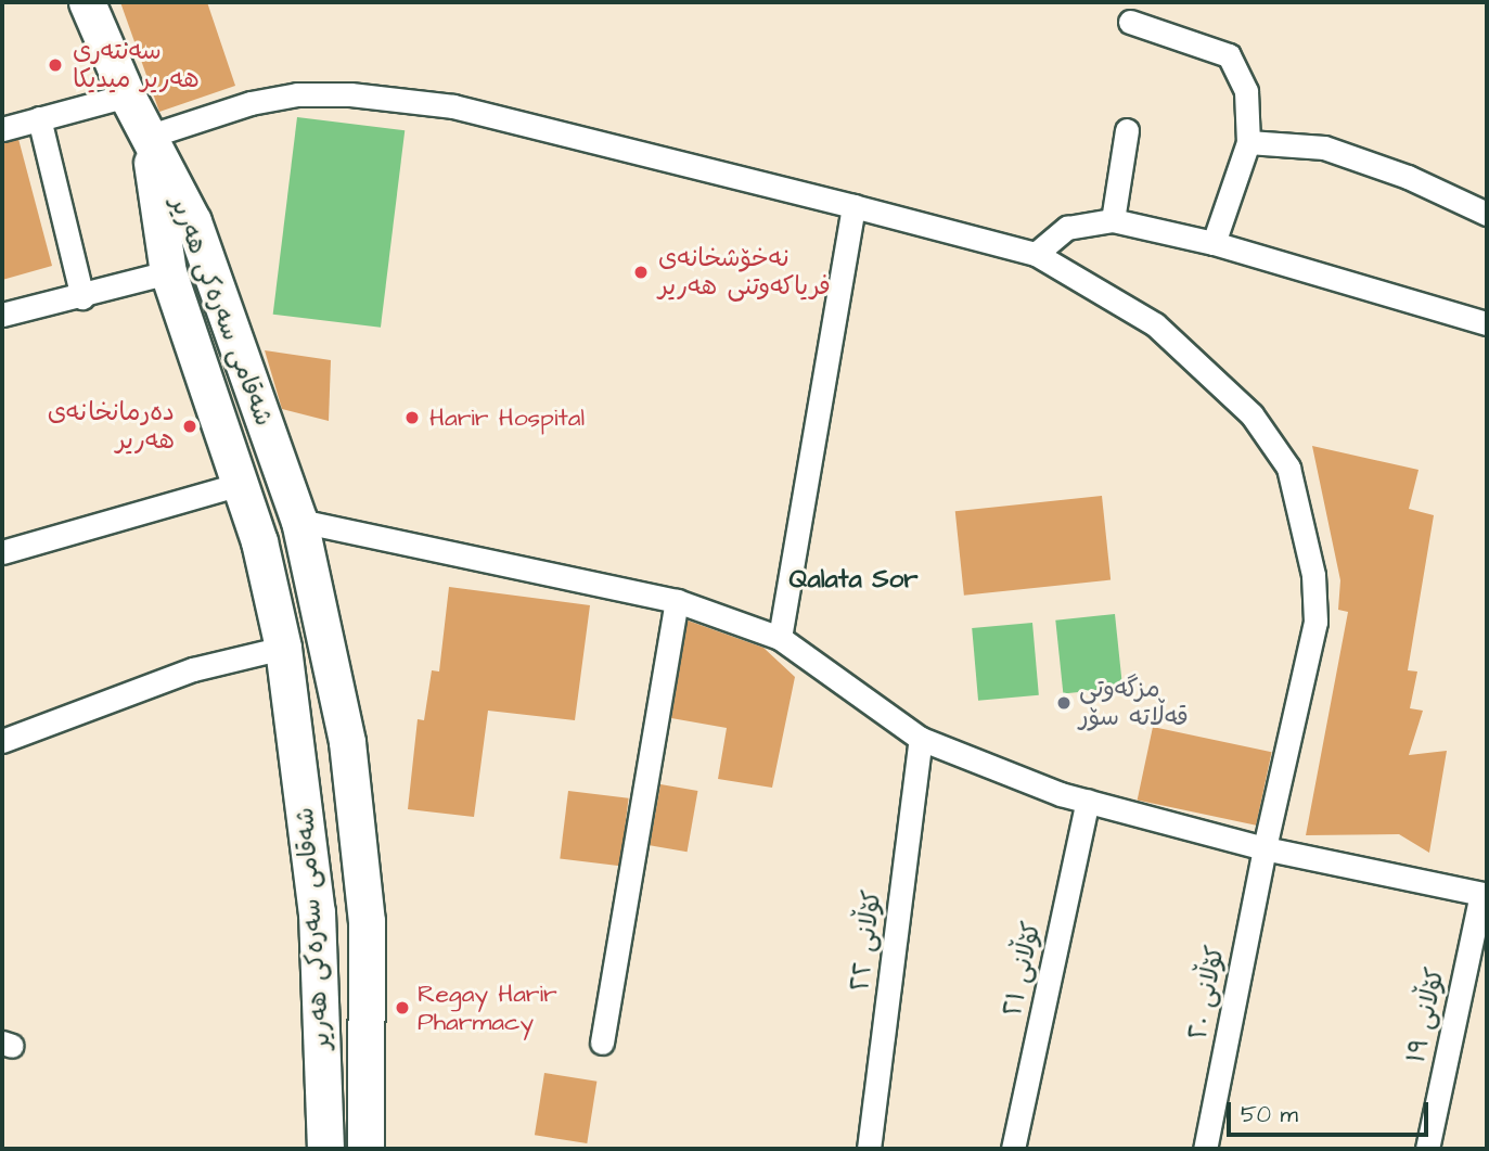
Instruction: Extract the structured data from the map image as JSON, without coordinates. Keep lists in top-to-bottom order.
{
  "streets": {
    "main road": ["شەقامی سەرەکی هەریر"],
    "street": [
      "کۆڵانی ٢٢",
      "کۆڵانی ٢١",
      "کۆڵانی ٢٠",
      "کۆڵانی ١٩"
    ]
  },
  "crossings": [
    ["شەقامی سەرەکی هەریر", "کۆڵانی ٢٠"]
  ],
  "districts": ["Qalata Sor"],
  "places": [
    "سەنتەری هەریر میدیکا",
    "نەخۆشخانەی فریاکەوتنی هەریر",
    "‌Harir Hospital",
    "دەرمانخانەی هەریر",
    "مزگەوتی قەڵاتە سۆر",
    "Regay Harir Pharmacy"
  ],
  "scale_bar": "50 m"
}
